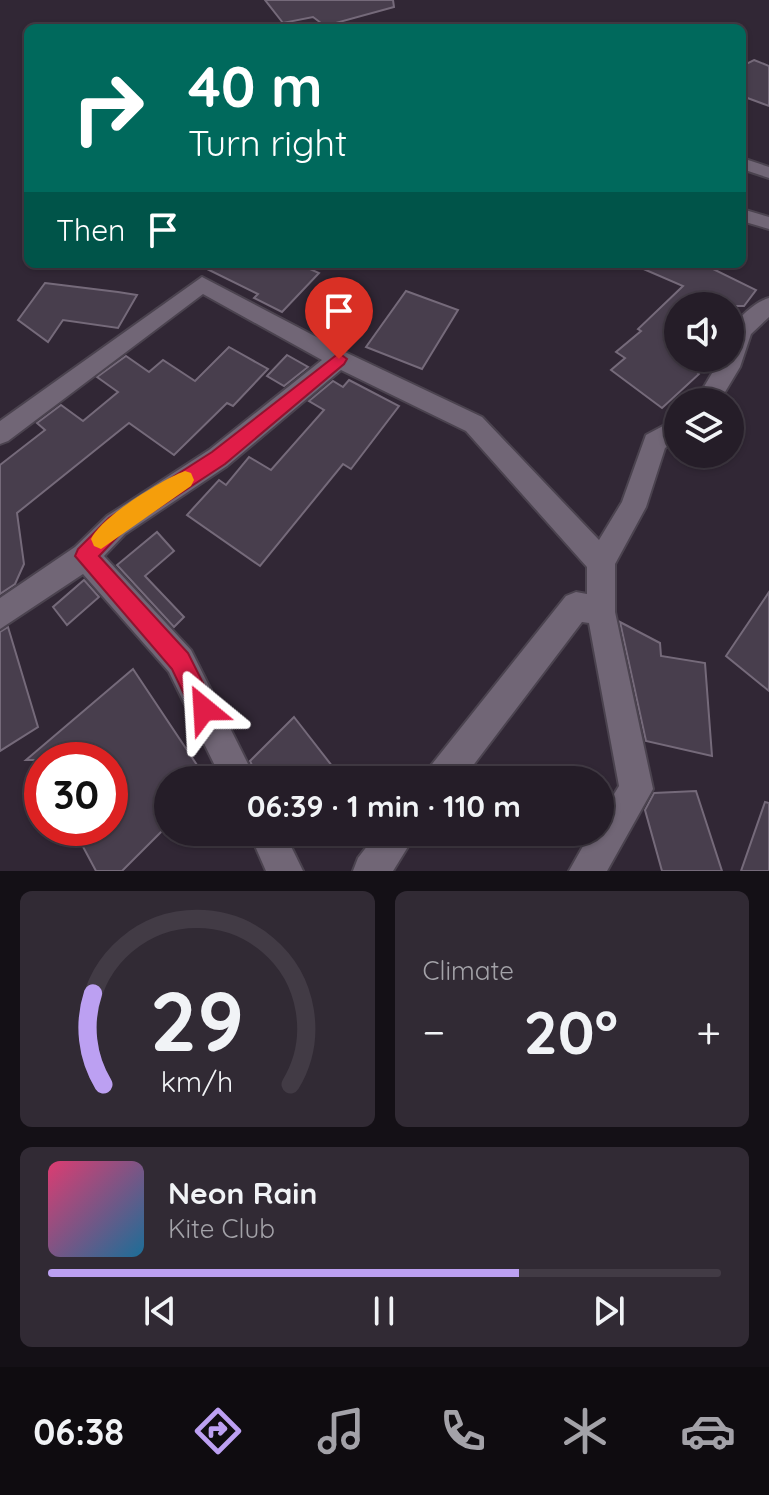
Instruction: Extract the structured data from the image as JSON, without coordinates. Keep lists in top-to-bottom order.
{
  "page": {
    "turn": ["40 m", "Turn right"],
    "then": "Then",
    "limit": "30",
    "trip": "06:39 · 1 min · 110 m",
    "tile": "Climate",
    "heat": ["−", "20°", "+"],
    "song": ["Neon Rain", "Kite Club"],
    "tabs": "06:38",
    "gauge": ["29", "km/h"]
  }
}
